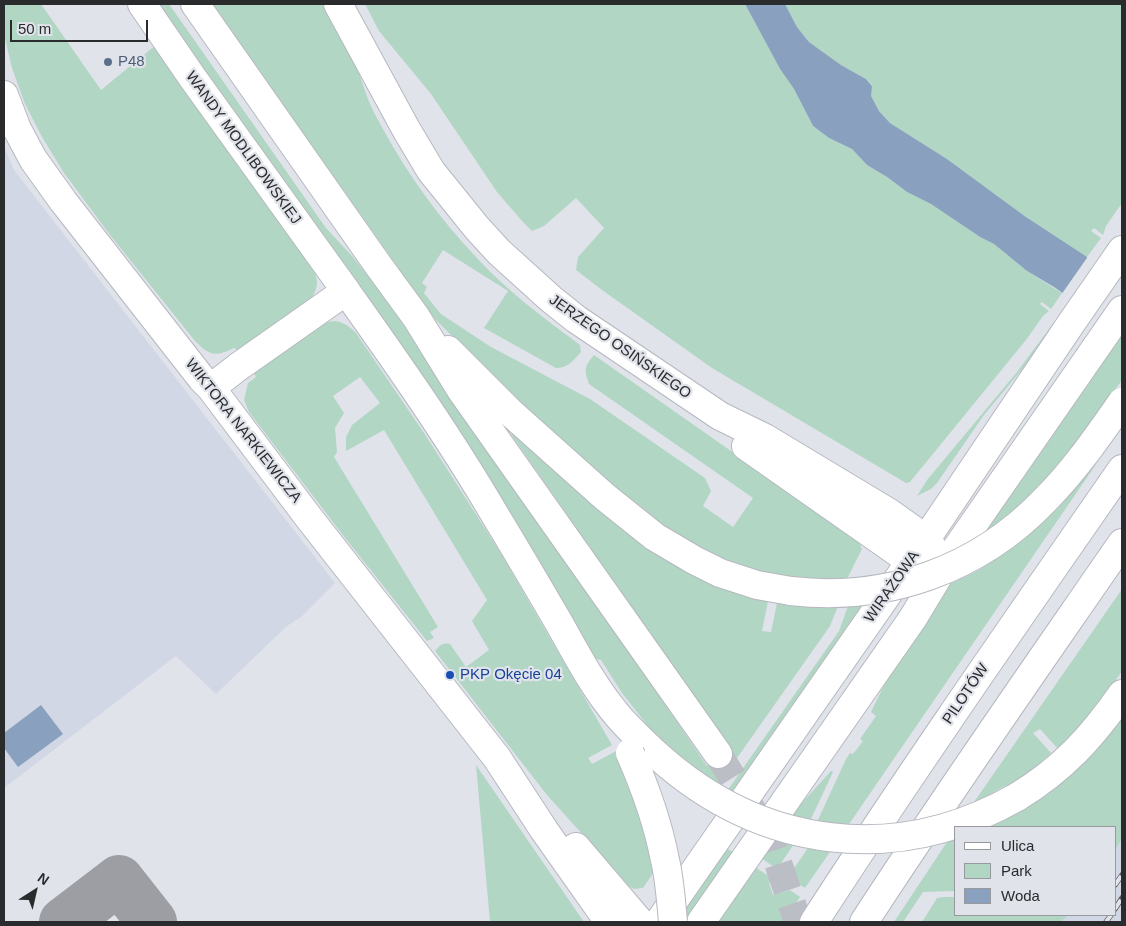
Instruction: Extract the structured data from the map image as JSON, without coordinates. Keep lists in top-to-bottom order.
{
  "streets": {
    "main road": [
      "WANDY MODLIBOWSKIEJ",
      "JERZEGO OSIŃSKIEGO",
      "WIKTORA NARKIEWICZA",
      "WIRAŻOWA",
      "PILOTÓW"
    ]
  },
  "crossings": [
    ["JERZEGO OSIŃSKIEGO", "WIRAŻOWA"]
  ],
  "places": ["P48", "PKP Okęcie 04"],
  "legend": ["Ulica", "Park", "Woda"],
  "scale_bar": "50 m",
  "north": "top right"
}
